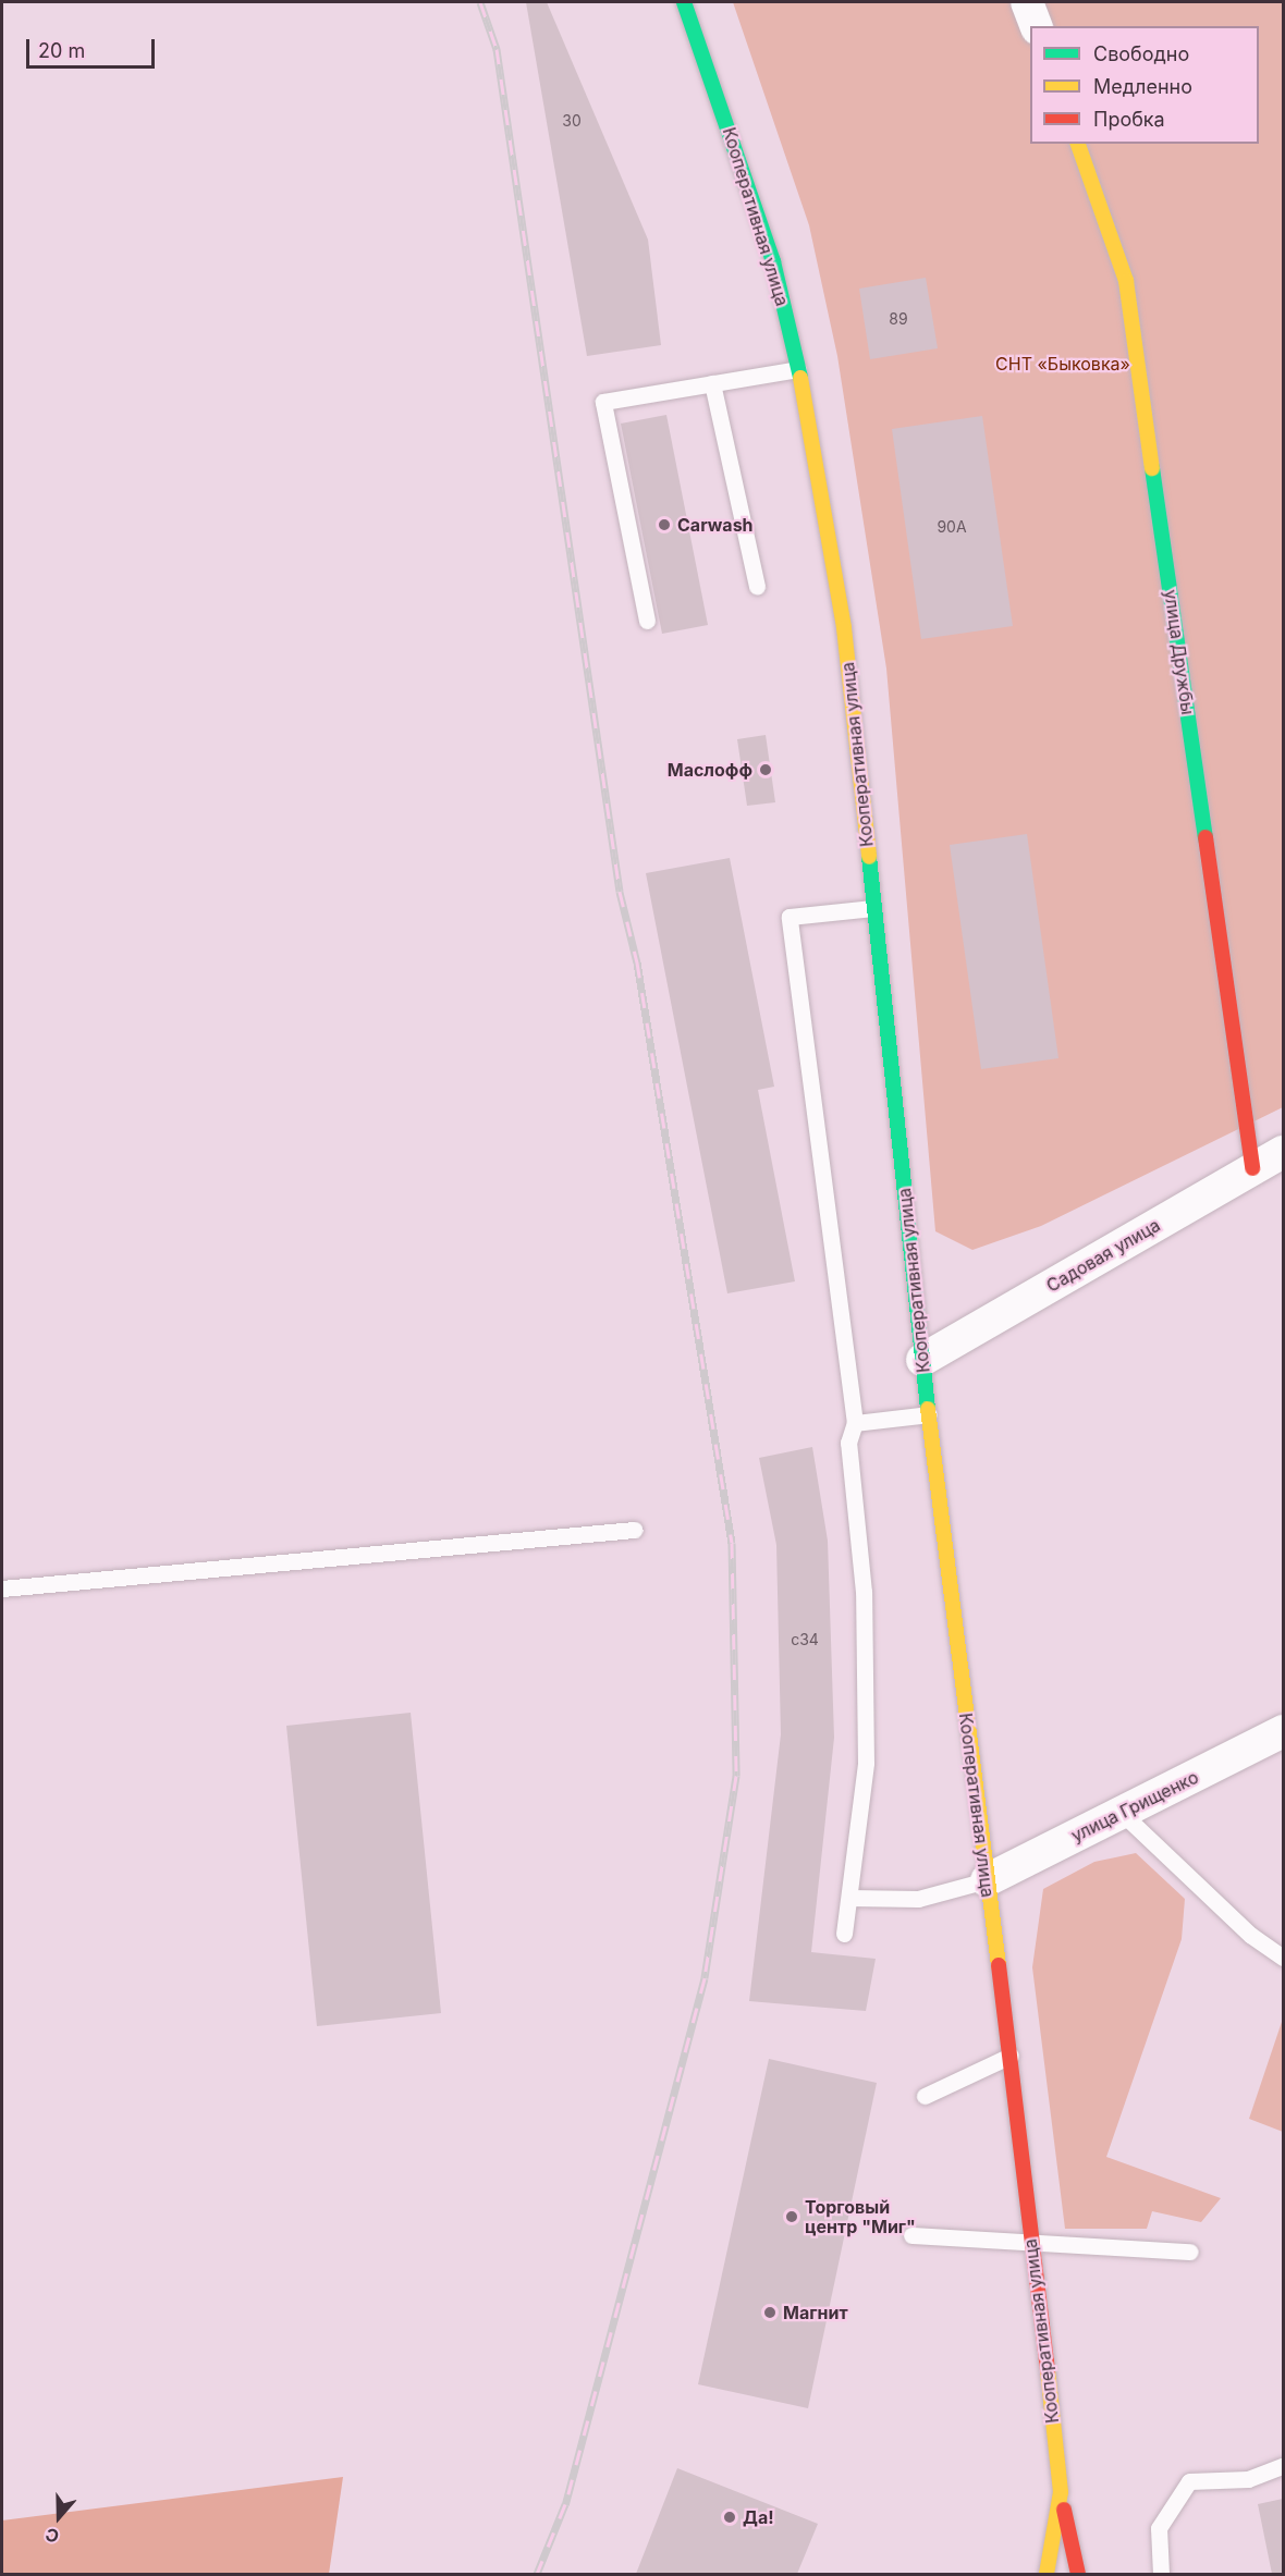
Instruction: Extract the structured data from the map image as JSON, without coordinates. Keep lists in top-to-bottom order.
{
  "streets": {
    "main road": ["Кооперативная улица", "улица Дружбы"],
    "street": ["Садовая улица", "улица Грищенко"]
  },
  "crossings": [
    ["Кооперативная улица", "Садовая улица"],
    ["Кооперативная улица", "улица Грищенко"],
    ["улица Дружбы", "Садовая улица"]
  ],
  "parks": ["СНТ «Быковка»"],
  "places": [
    "Carwash",
    "Маслофф",
    "Торговый центр \"Миг\"",
    "Магнит",
    "Да!"
  ],
  "house_numbers": [
    "30",
    "89",
    "90А",
    "с34"
  ],
  "legend": ["Свободно", "Медленно", "Пробка"],
  "scale_bar": "20 m",
  "north": "bottom"
}
